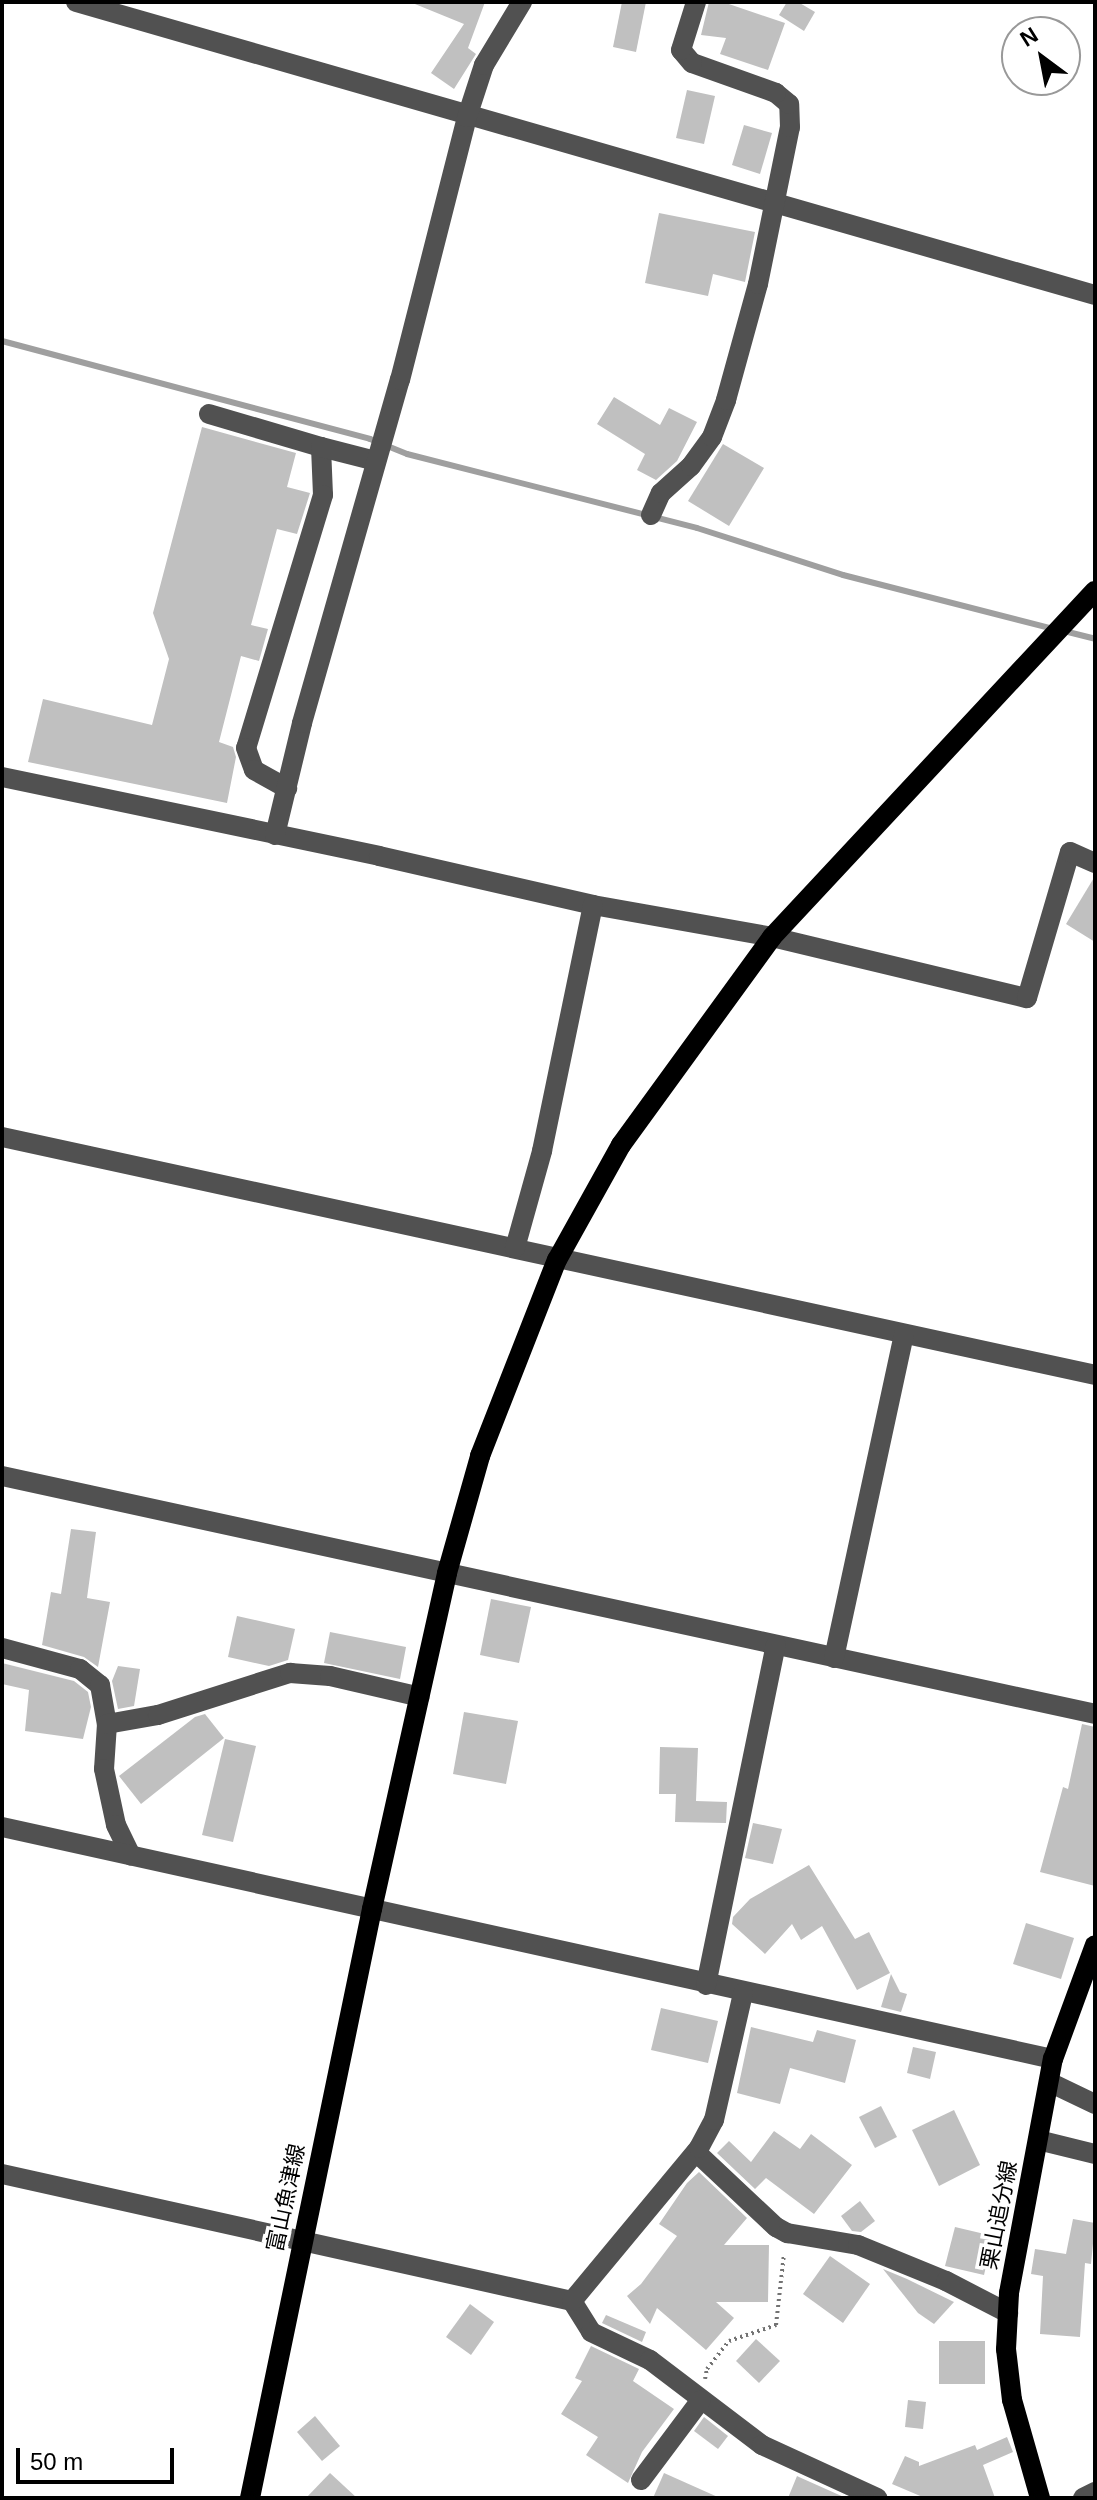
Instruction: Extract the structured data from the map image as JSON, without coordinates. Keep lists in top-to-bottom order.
{
  "streets": {
    "main road": ["富山魚津線", "栗山追分線"]
  },
  "scale_bar": "50 m",
  "north": "top left"
}
